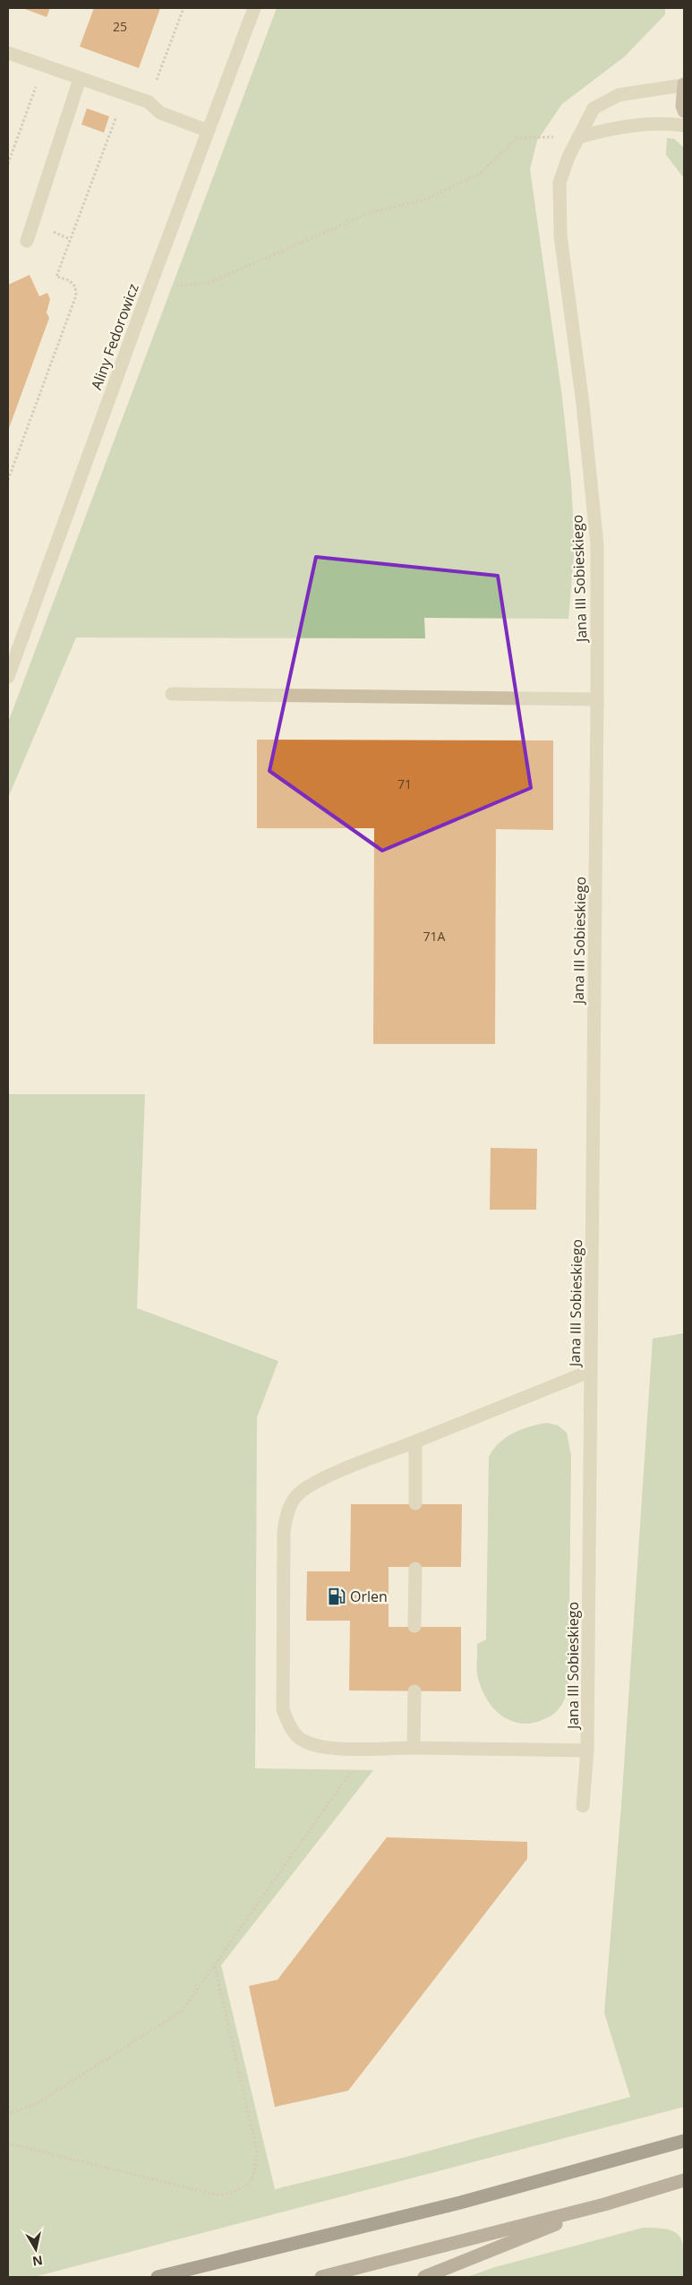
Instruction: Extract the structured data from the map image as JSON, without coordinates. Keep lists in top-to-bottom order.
{
  "streets": {
    "street": ["Aliny Fedorowicz", "Jana III Sobieskiego"]
  },
  "places": {
    "fuel station": ["Orlen"]
  },
  "house_numbers": ["25", "71", "71A"],
  "north": "bottom"
}
